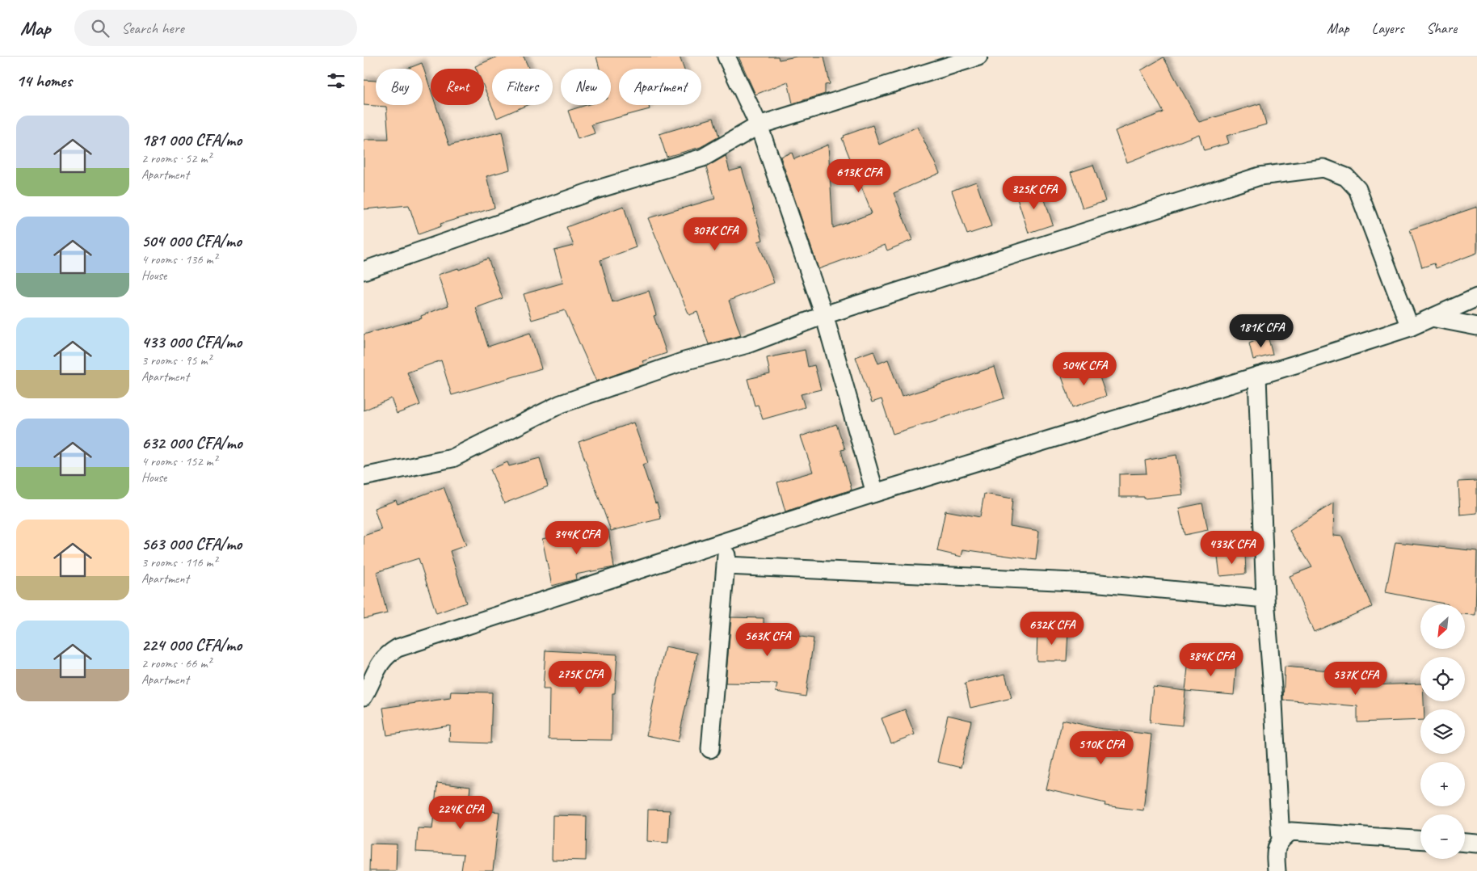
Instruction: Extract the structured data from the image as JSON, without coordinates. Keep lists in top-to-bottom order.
{
  "north": "bottom left",
  "page": {
    "header": "Map",
    "search": "Search here",
    "nav": ["Map", "Layers", "Share"],
    "heading": "14 homes",
    "chip": [
      "Buy",
      "Rent",
      "Filters",
      "New",
      "Apartment"
    ],
    "list": [
      {
        "name": "181 000 CFA/mo",
        "note": "2 rooms · 52 m² · Apartment"
      },
      {
        "name": "504 000 CFA/mo",
        "note": "4 rooms · 136 m² · House"
      },
      {
        "name": "433 000 CFA/mo",
        "note": "3 rooms · 95 m² · Apartment"
      },
      {
        "name": "632 000 CFA/mo",
        "note": "4 rooms · 152 m² · House"
      },
      {
        "name": "563 000 CFA/mo",
        "note": "3 rooms · 116 m² · Apartment"
      },
      {
        "name": "224 000 CFA/mo",
        "note": "2 rooms · 66 m² · Apartment"
      }
    ],
    "price": [
      "613K CFA",
      "325K CFA",
      "307K CFA",
      "181K CFA",
      "504K CFA",
      "344K CFA",
      "433K CFA",
      "632K CFA",
      "563K CFA",
      "384K CFA",
      "275K CFA",
      "537K CFA",
      "510K CFA",
      "224K CFA"
    ],
    "map_buttons": ["+", "−"]
  }
}
